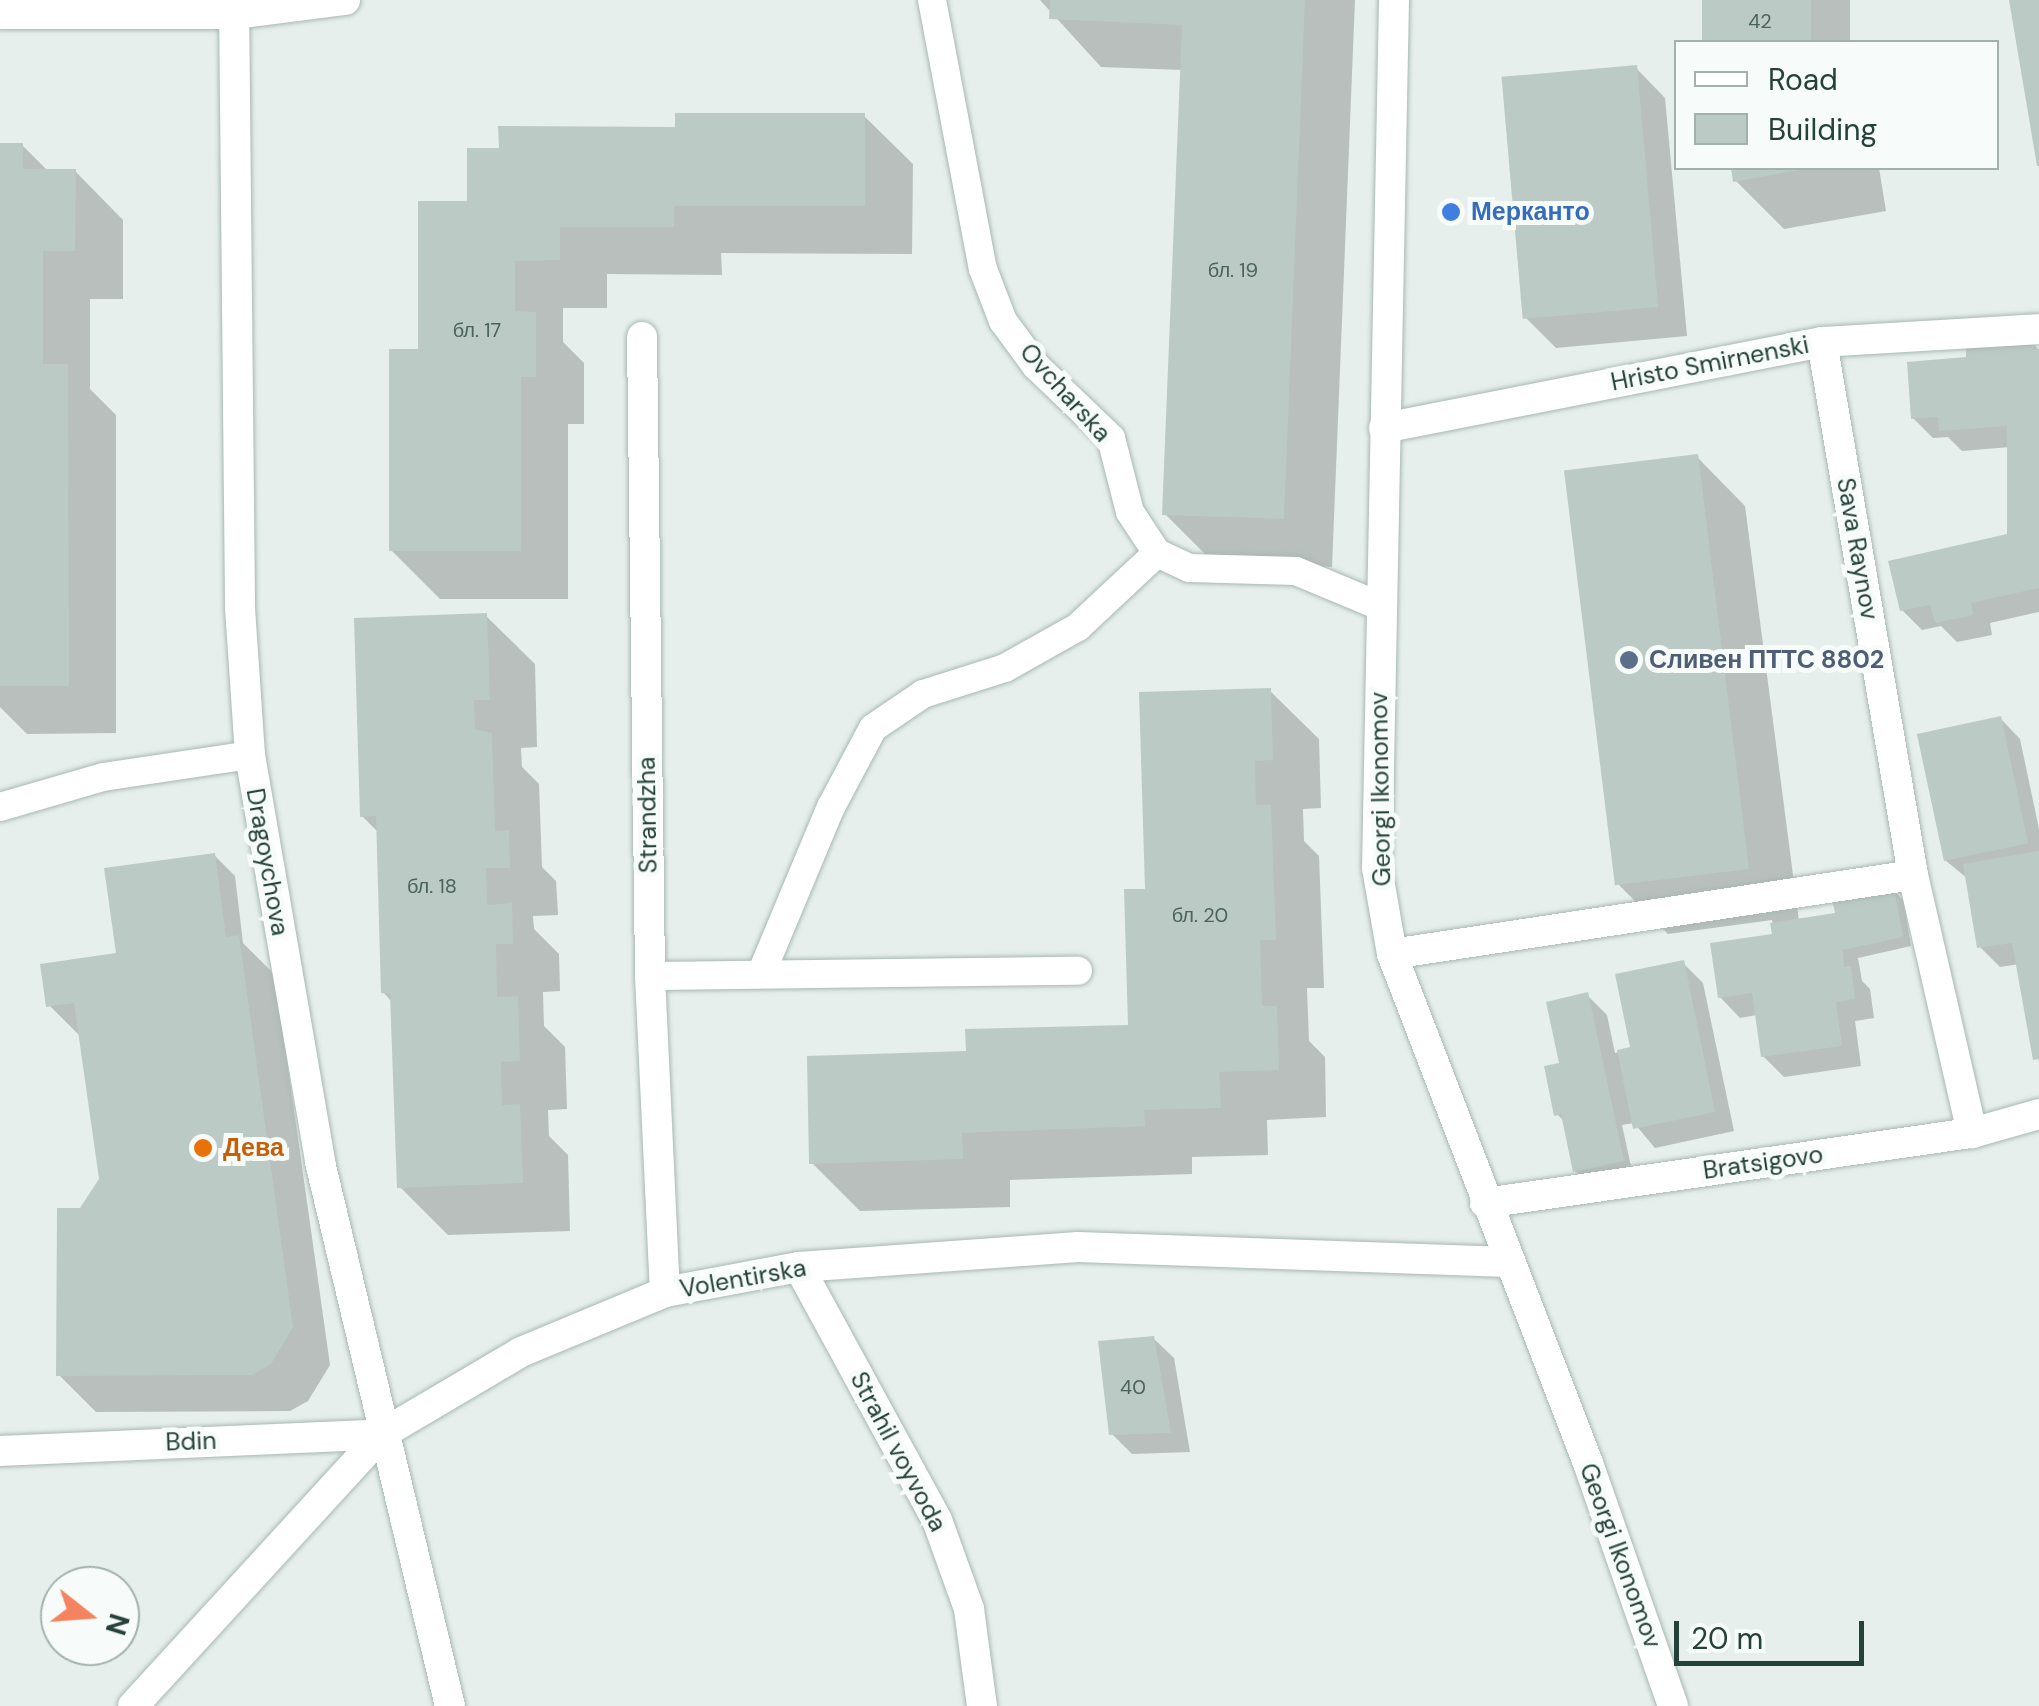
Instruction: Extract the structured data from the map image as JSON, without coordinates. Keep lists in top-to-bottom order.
{
  "streets": {
    "street": [
      "Hristo Smirnenski",
      "Sava Raynov",
      "Georgi Ikonomov",
      "Strandzha",
      "Dragoychova",
      "Bratsigovo",
      "Volentirska",
      "Bdin",
      "Strahil voyvoda"
    ],
    "lane": ["Ovcharska"]
  },
  "crossings": [
    ["Hristo Smirnenski", "Sava Raynov"],
    ["Hristo Smirnenski", "Georgi Ikonomov"],
    ["Sava Raynov", "Bratsigovo"],
    ["Georgi Ikonomov", "Bratsigovo"],
    ["Georgi Ikonomov", "Volentirska"],
    ["Strandzha", "Volentirska"],
    ["Dragoychova", "Volentirska"],
    ["Dragoychova", "Bdin"],
    ["Volentirska", "Bdin"],
    ["Volentirska", "Strahil voyvoda"]
  ],
  "places": ["Мерканто", "Сливен ПТТС 8802", "Дева"],
  "house_numbers": [
    "42",
    "бл. 19",
    "бл. 17",
    "бл. 18",
    "бл. 20",
    "40"
  ],
  "legend": ["Road", "Building"],
  "scale_bar": "20 m",
  "north": "right"
}
